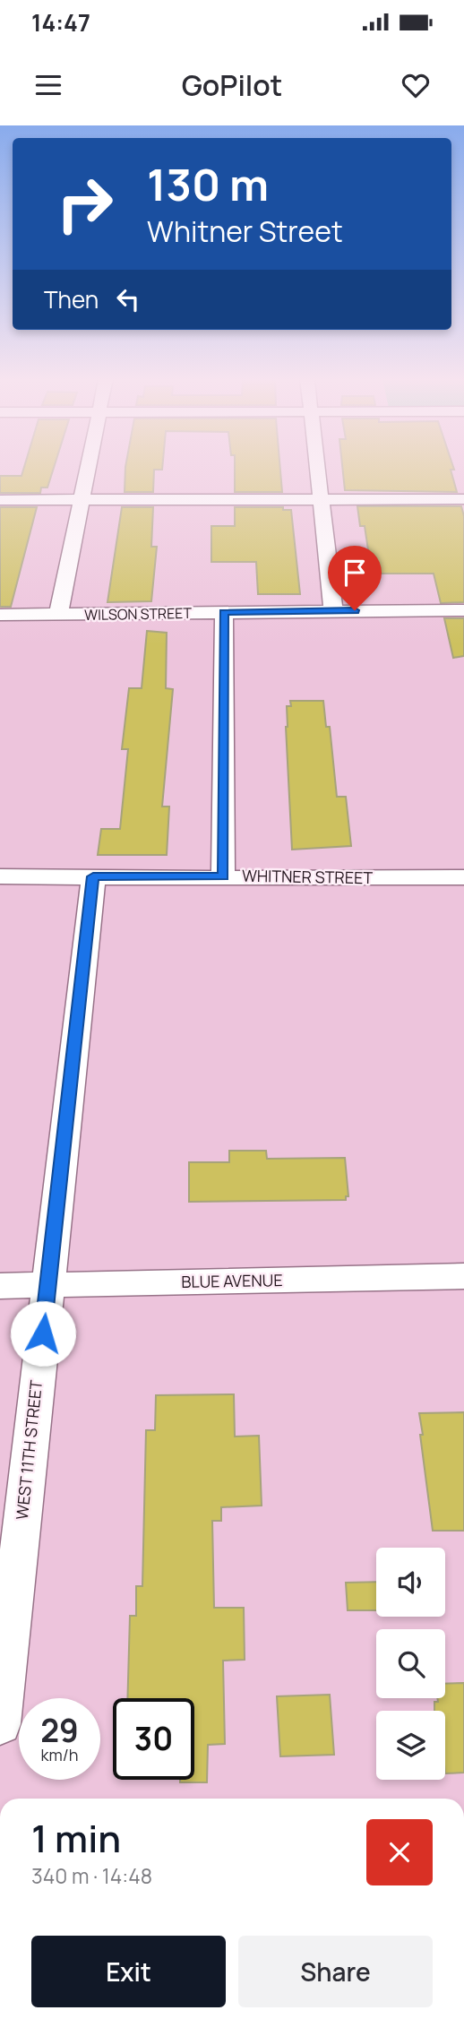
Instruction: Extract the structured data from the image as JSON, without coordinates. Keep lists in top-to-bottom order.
{
  "streets": {
    "street": [
      "WILSON STREET",
      "WHITNER STREET",
      "BLUE AVENUE",
      "WEST 11TH STREET"
    ]
  },
  "crossings": [
    ["WHITNER STREET", "WEST 11TH STREET"],
    ["BLUE AVENUE", "WEST 11TH STREET"]
  ],
  "page": {
    "status": "14:47",
    "header": "GoPilot",
    "turn": ["130 m", "Whitner Street"],
    "then": "Then",
    "speed": "29 km/h",
    "limit": "30",
    "heading": ["1 min", "340 m · 14:48"],
    "buttons": ["Exit", "Share"]
  }
}
